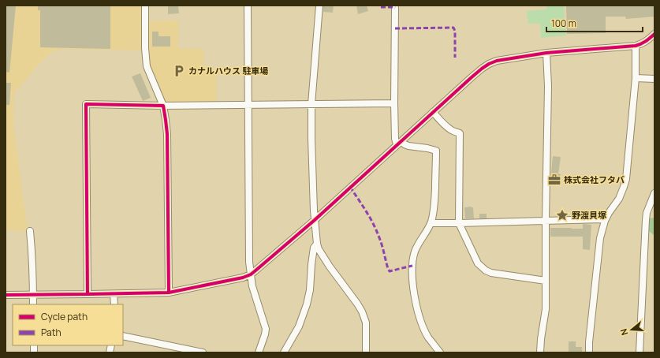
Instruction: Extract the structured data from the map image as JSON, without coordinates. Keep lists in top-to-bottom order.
{
  "places": {
    "parking": ["カナルハウス 駐車場"],
    "office": ["株式会社フタバ"],
    "place": ["野渡貝塚"]
  },
  "legend": ["Cycle path", "Path"],
  "scale_bar": "100 m",
  "north": "left"
}
